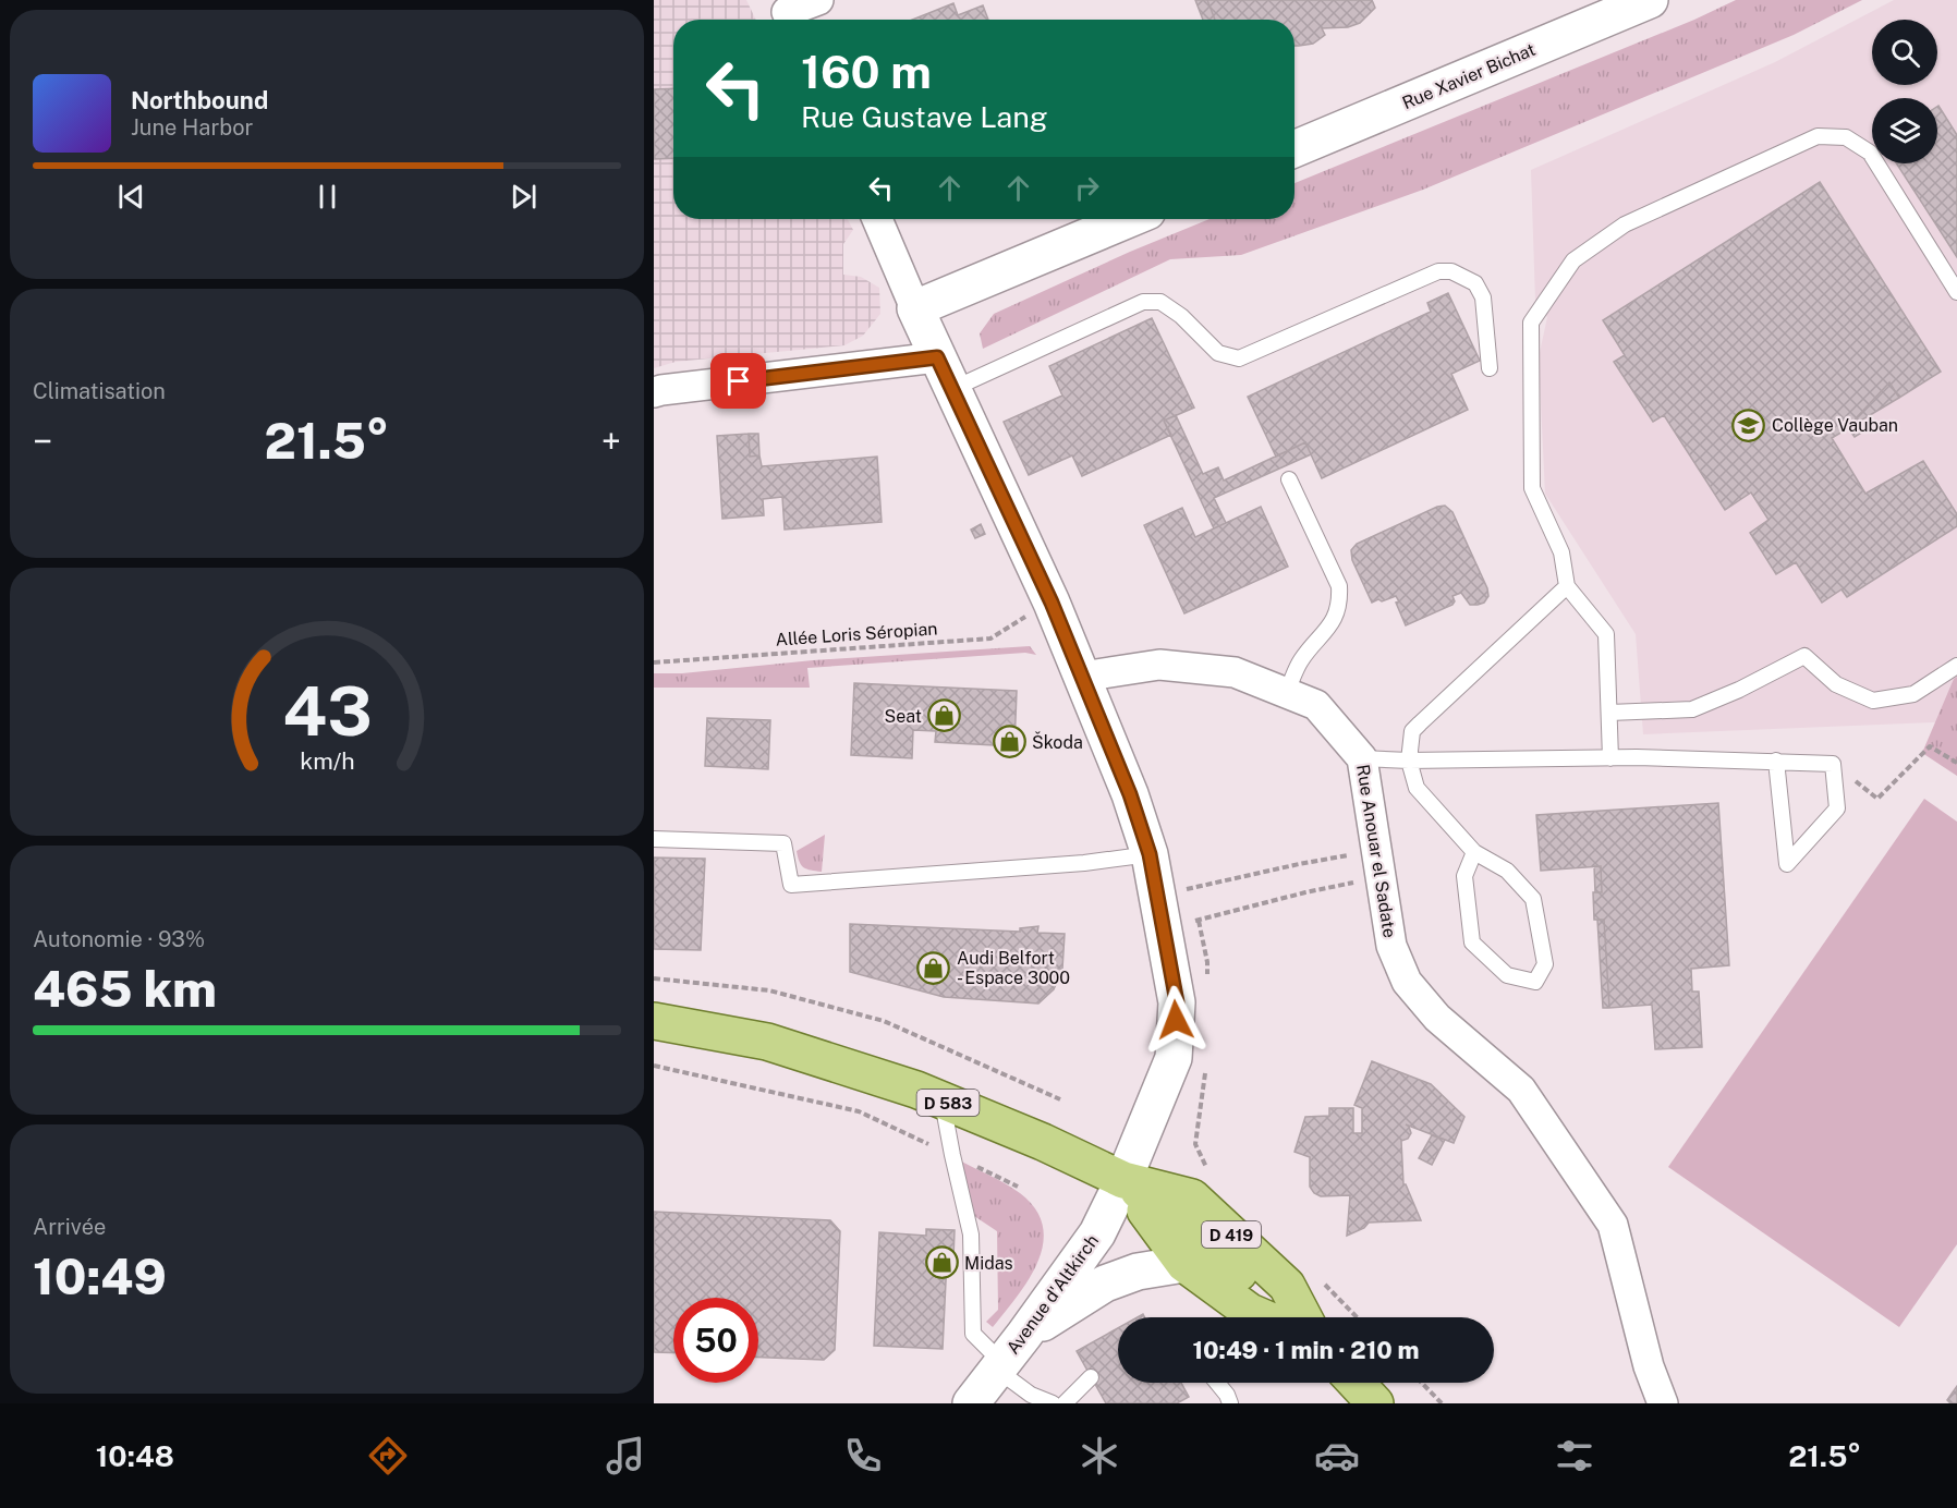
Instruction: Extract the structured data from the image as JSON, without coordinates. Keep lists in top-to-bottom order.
{
  "streets": {
    "main road": [
      "Rue Xavier Bichat",
      "D 583",
      "D 419",
      "Avenue d'Altkirch"
    ],
    "street": ["Rue Anouar el Sadate"],
    "path": ["Allée Loris Séropian"]
  },
  "crossings": [
    ["Allée Loris Séropian", "Avenue d'Altkirch"],
    ["Rue Anouar el Sadate", "Avenue d'Altkirch"],
    ["D 583", "D 419"],
    ["D 583", "Avenue d'Altkirch"],
    ["D 419", "Avenue d'Altkirch"]
  ],
  "places": {
    "school or university": ["Collège Vauban"],
    "shop": [
      "Seat",
      "Škoda",
      "Audi Belfort - Espace 3000",
      "Midas"
    ]
  },
  "page": {
    "turn": ["160 m", "Rue Gustave Lang"],
    "song": ["Northbound", "June Harbor"],
    "tile": [
      "Climatisation",
      ["Autonomie · 93%", "465 km"],
      ["Arrivée", "10:49"]
    ],
    "heat": ["−", "21.5°", "+"],
    "limit": "50",
    "trip": "10:49 · 1 min · 210 m",
    "tabs": ["10:48", "21.5°"],
    "gauge": ["43", "km/h"]
  }
}
